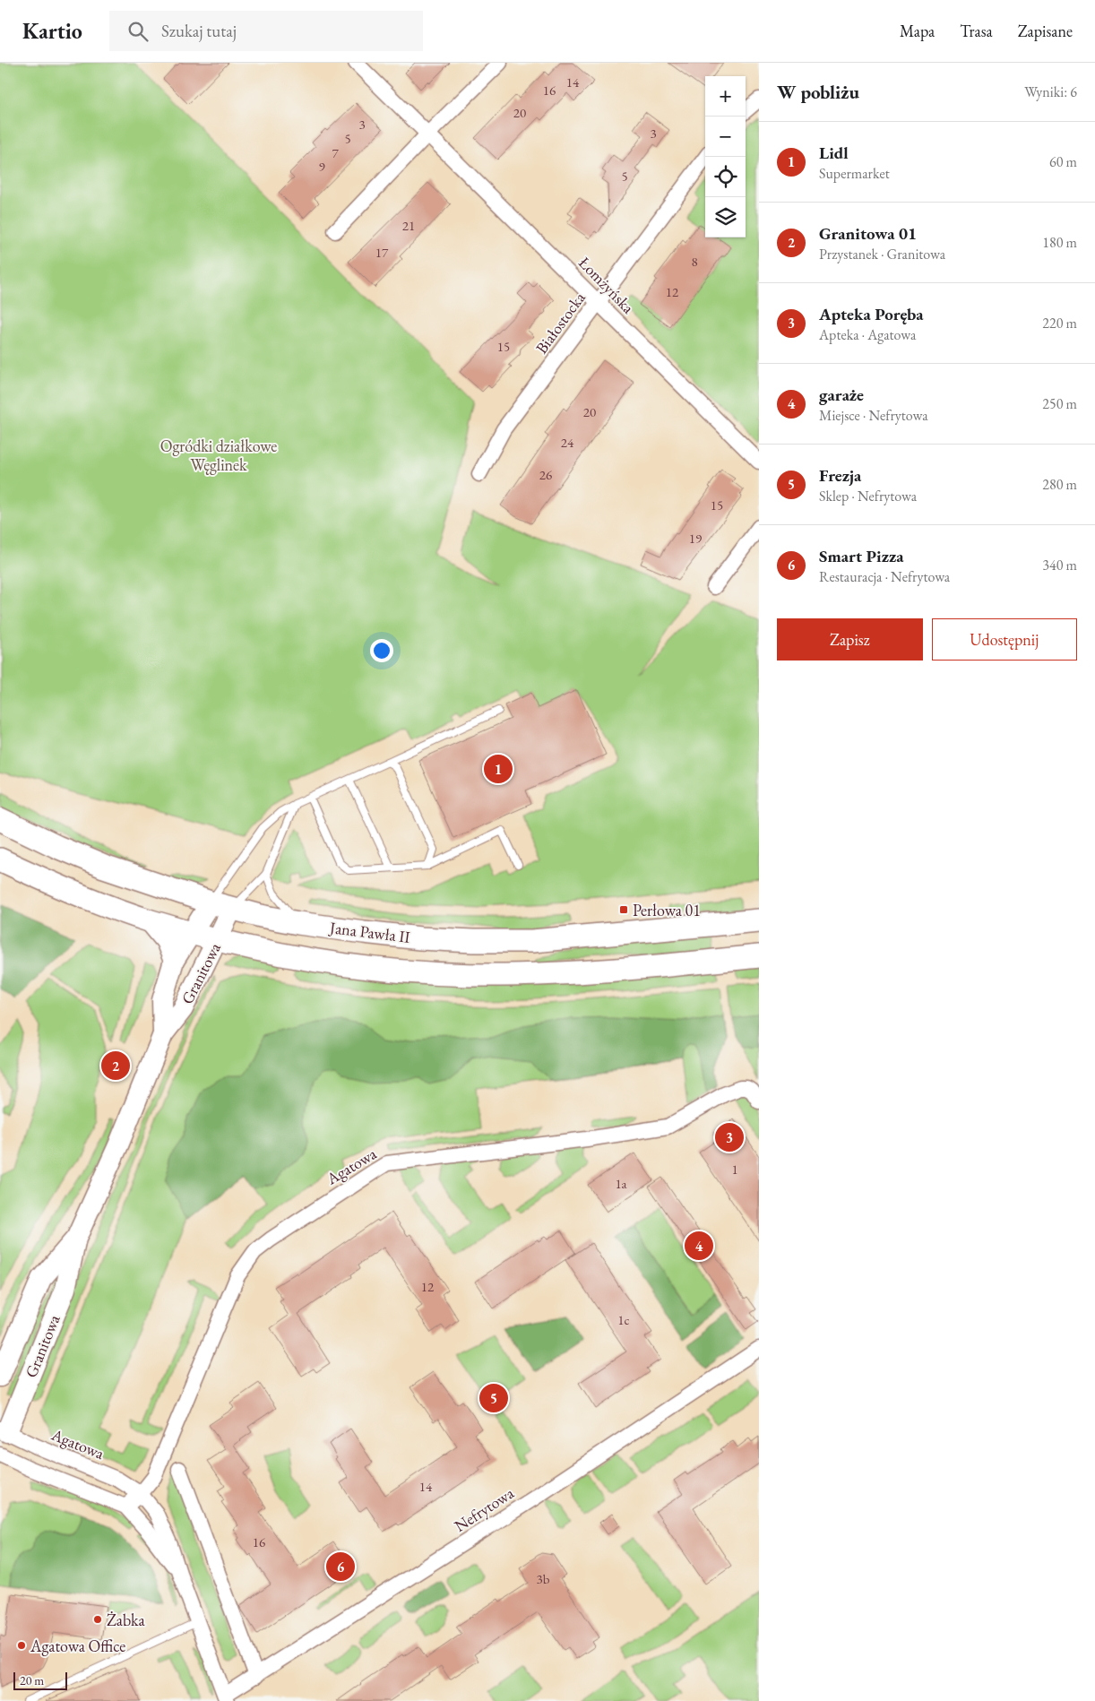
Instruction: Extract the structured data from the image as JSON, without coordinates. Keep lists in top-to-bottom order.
{
  "streets": {
    "main road": ["Jana Pawła II"],
    "street": [
      "Łomżyńska",
      "Białostocka",
      "Granitowa",
      "Agatowa",
      "Nefrytowa"
    ]
  },
  "crossings": [
    ["Łomżyńska", "Białostocka"],
    ["Jana Pawła II", "Granitowa"],
    ["Granitowa", "Agatowa"],
    ["Agatowa", "Nefrytowa"]
  ],
  "parks": ["Ogródki działkowe Węglinek"],
  "places": {
    "transit": ["Perłowa 01"],
    "other": ["Żabka", "Agatowa Office"]
  },
  "house_numbers": [
    "14",
    "16",
    "20",
    "3",
    "3",
    "5",
    "7",
    "9",
    "5",
    "21",
    "17",
    "8",
    "12",
    "15",
    "20",
    "24",
    "26",
    "15",
    "19",
    "1",
    "1a",
    "12",
    "1c",
    "14",
    "16",
    "3b"
  ],
  "scale_bar": "20 m",
  "page": {
    "header": "Kartio",
    "search": "Szukaj tutaj",
    "nav": ["Mapa", "Trasa", "Zapisane"],
    "heading": ["W pobliżu", "Wyniki: 6"],
    "map_buttons": ["+", "−"],
    "list": [
      {
        "mark": "1",
        "name": "Lidl",
        "note": "Supermarket",
        "value": "60 m"
      },
      {
        "mark": "2",
        "name": "Granitowa 01",
        "note": "Przystanek · Granitowa",
        "value": "180 m"
      },
      {
        "mark": "3",
        "name": "Apteka Poręba",
        "note": "Apteka · Agatowa",
        "value": "220 m"
      },
      {
        "mark": "4",
        "name": "garaże",
        "note": "Miejsce · Nefrytowa",
        "value": "250 m"
      },
      {
        "mark": "5",
        "name": "Frezja",
        "note": "Sklep · Nefrytowa",
        "value": "280 m"
      },
      {
        "mark": "6",
        "name": "Smart Pizza",
        "note": "Restauracja · Nefrytowa",
        "value": "340 m"
      }
    ],
    "buttons": ["Zapisz", "Udostępnij"],
    "pins": [
      "1",
      "2",
      "3",
      "4",
      "5",
      "6"
    ],
    "scale": "20 m"
  }
}
